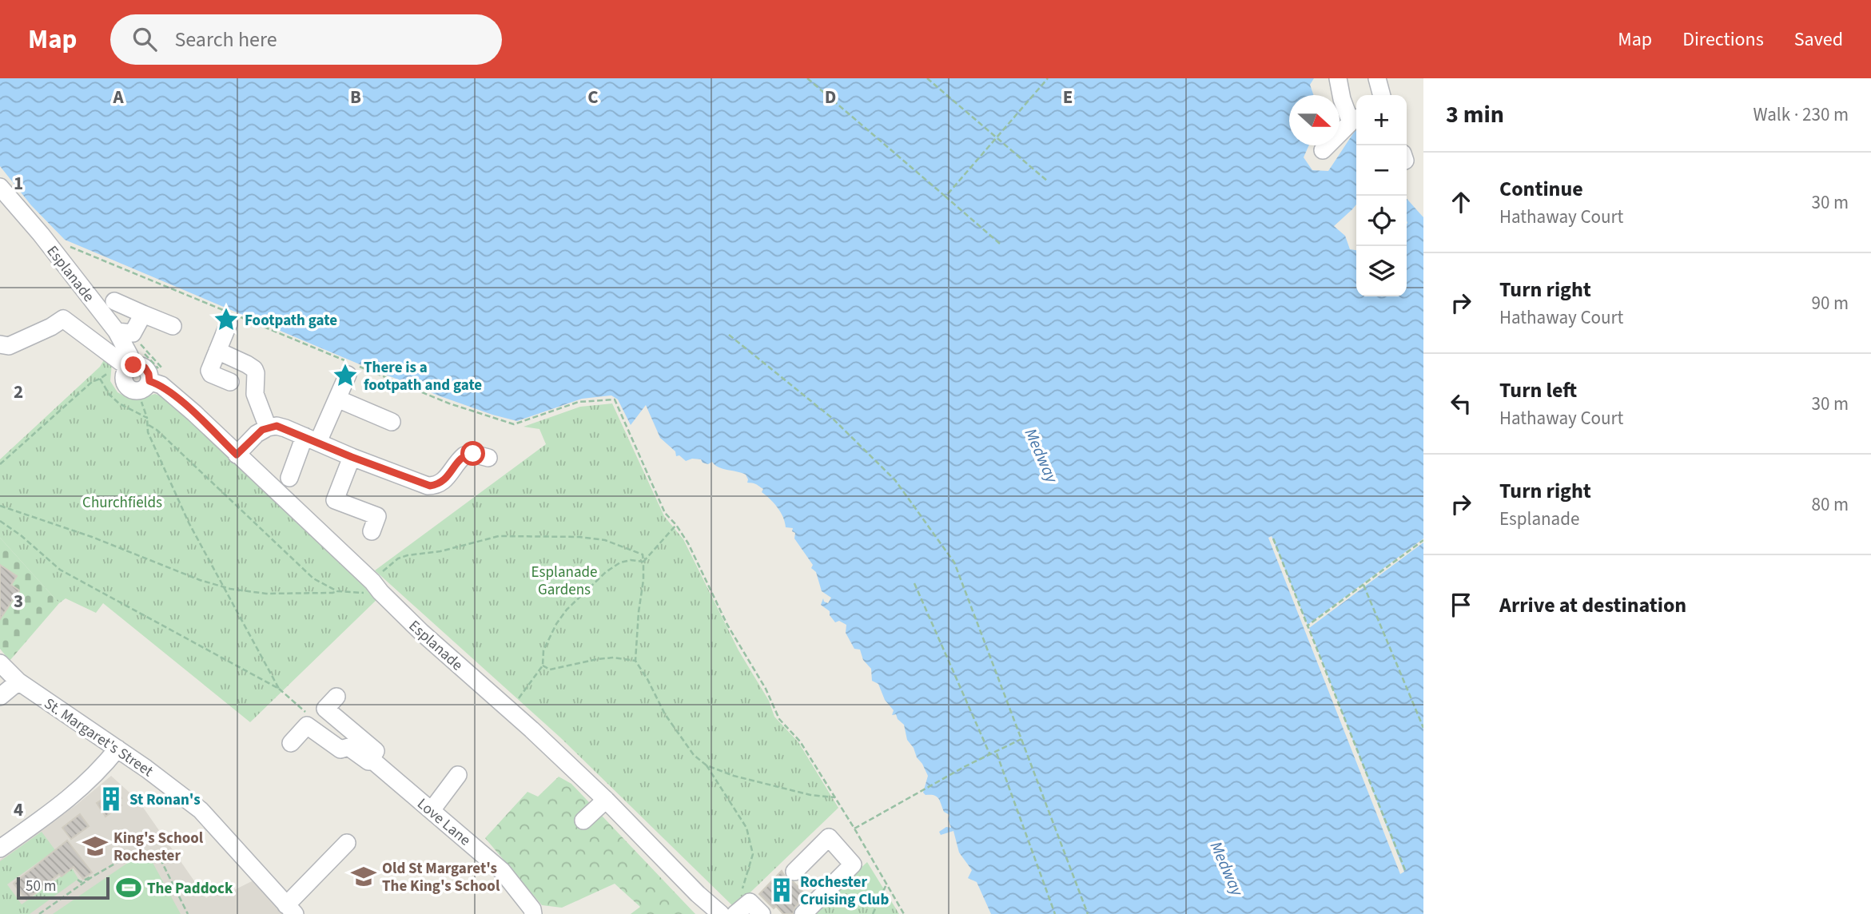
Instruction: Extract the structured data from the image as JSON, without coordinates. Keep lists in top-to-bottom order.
{
  "streets": {
    "street": ["Esplanade", "St. Margaret's Street", "Love Lane"]
  },
  "water": ["Medway"],
  "parks": ["Churchfields", "Esplanade Gardens"],
  "places": {
    "place": ["Footpath gate", "There is a footpath and gate"],
    "building": ["St Ronan's", "Rochester Cruising Club"],
    "school or university": ["King's School Rochester", "Old St Margaret's The King's School"],
    "sports": ["The Paddock"]
  },
  "scale_bar": "50 m",
  "north": "right",
  "page": {
    "header": "Map",
    "search": "Search here",
    "nav": ["Map", "Directions", "Saved"],
    "heading": ["3 min", "Walk · 230 m"],
    "map_buttons": ["+", "−"],
    "list": [
      ["Continue", "Hathaway Court", "30 m"],
      ["Turn right", "Hathaway Court", "90 m"],
      ["Turn left", "Hathaway Court", "30 m"],
      ["Turn right", "Esplanade", "80 m"],
      "Arrive at destination"
    ],
    "scale": "50 m"
  },
  "grid": {
    "columns": [
      "A",
      "B",
      "C",
      "D",
      "E"
    ],
    "rows": [
      "1",
      "2",
      "3",
      "4"
    ]
  }
}
